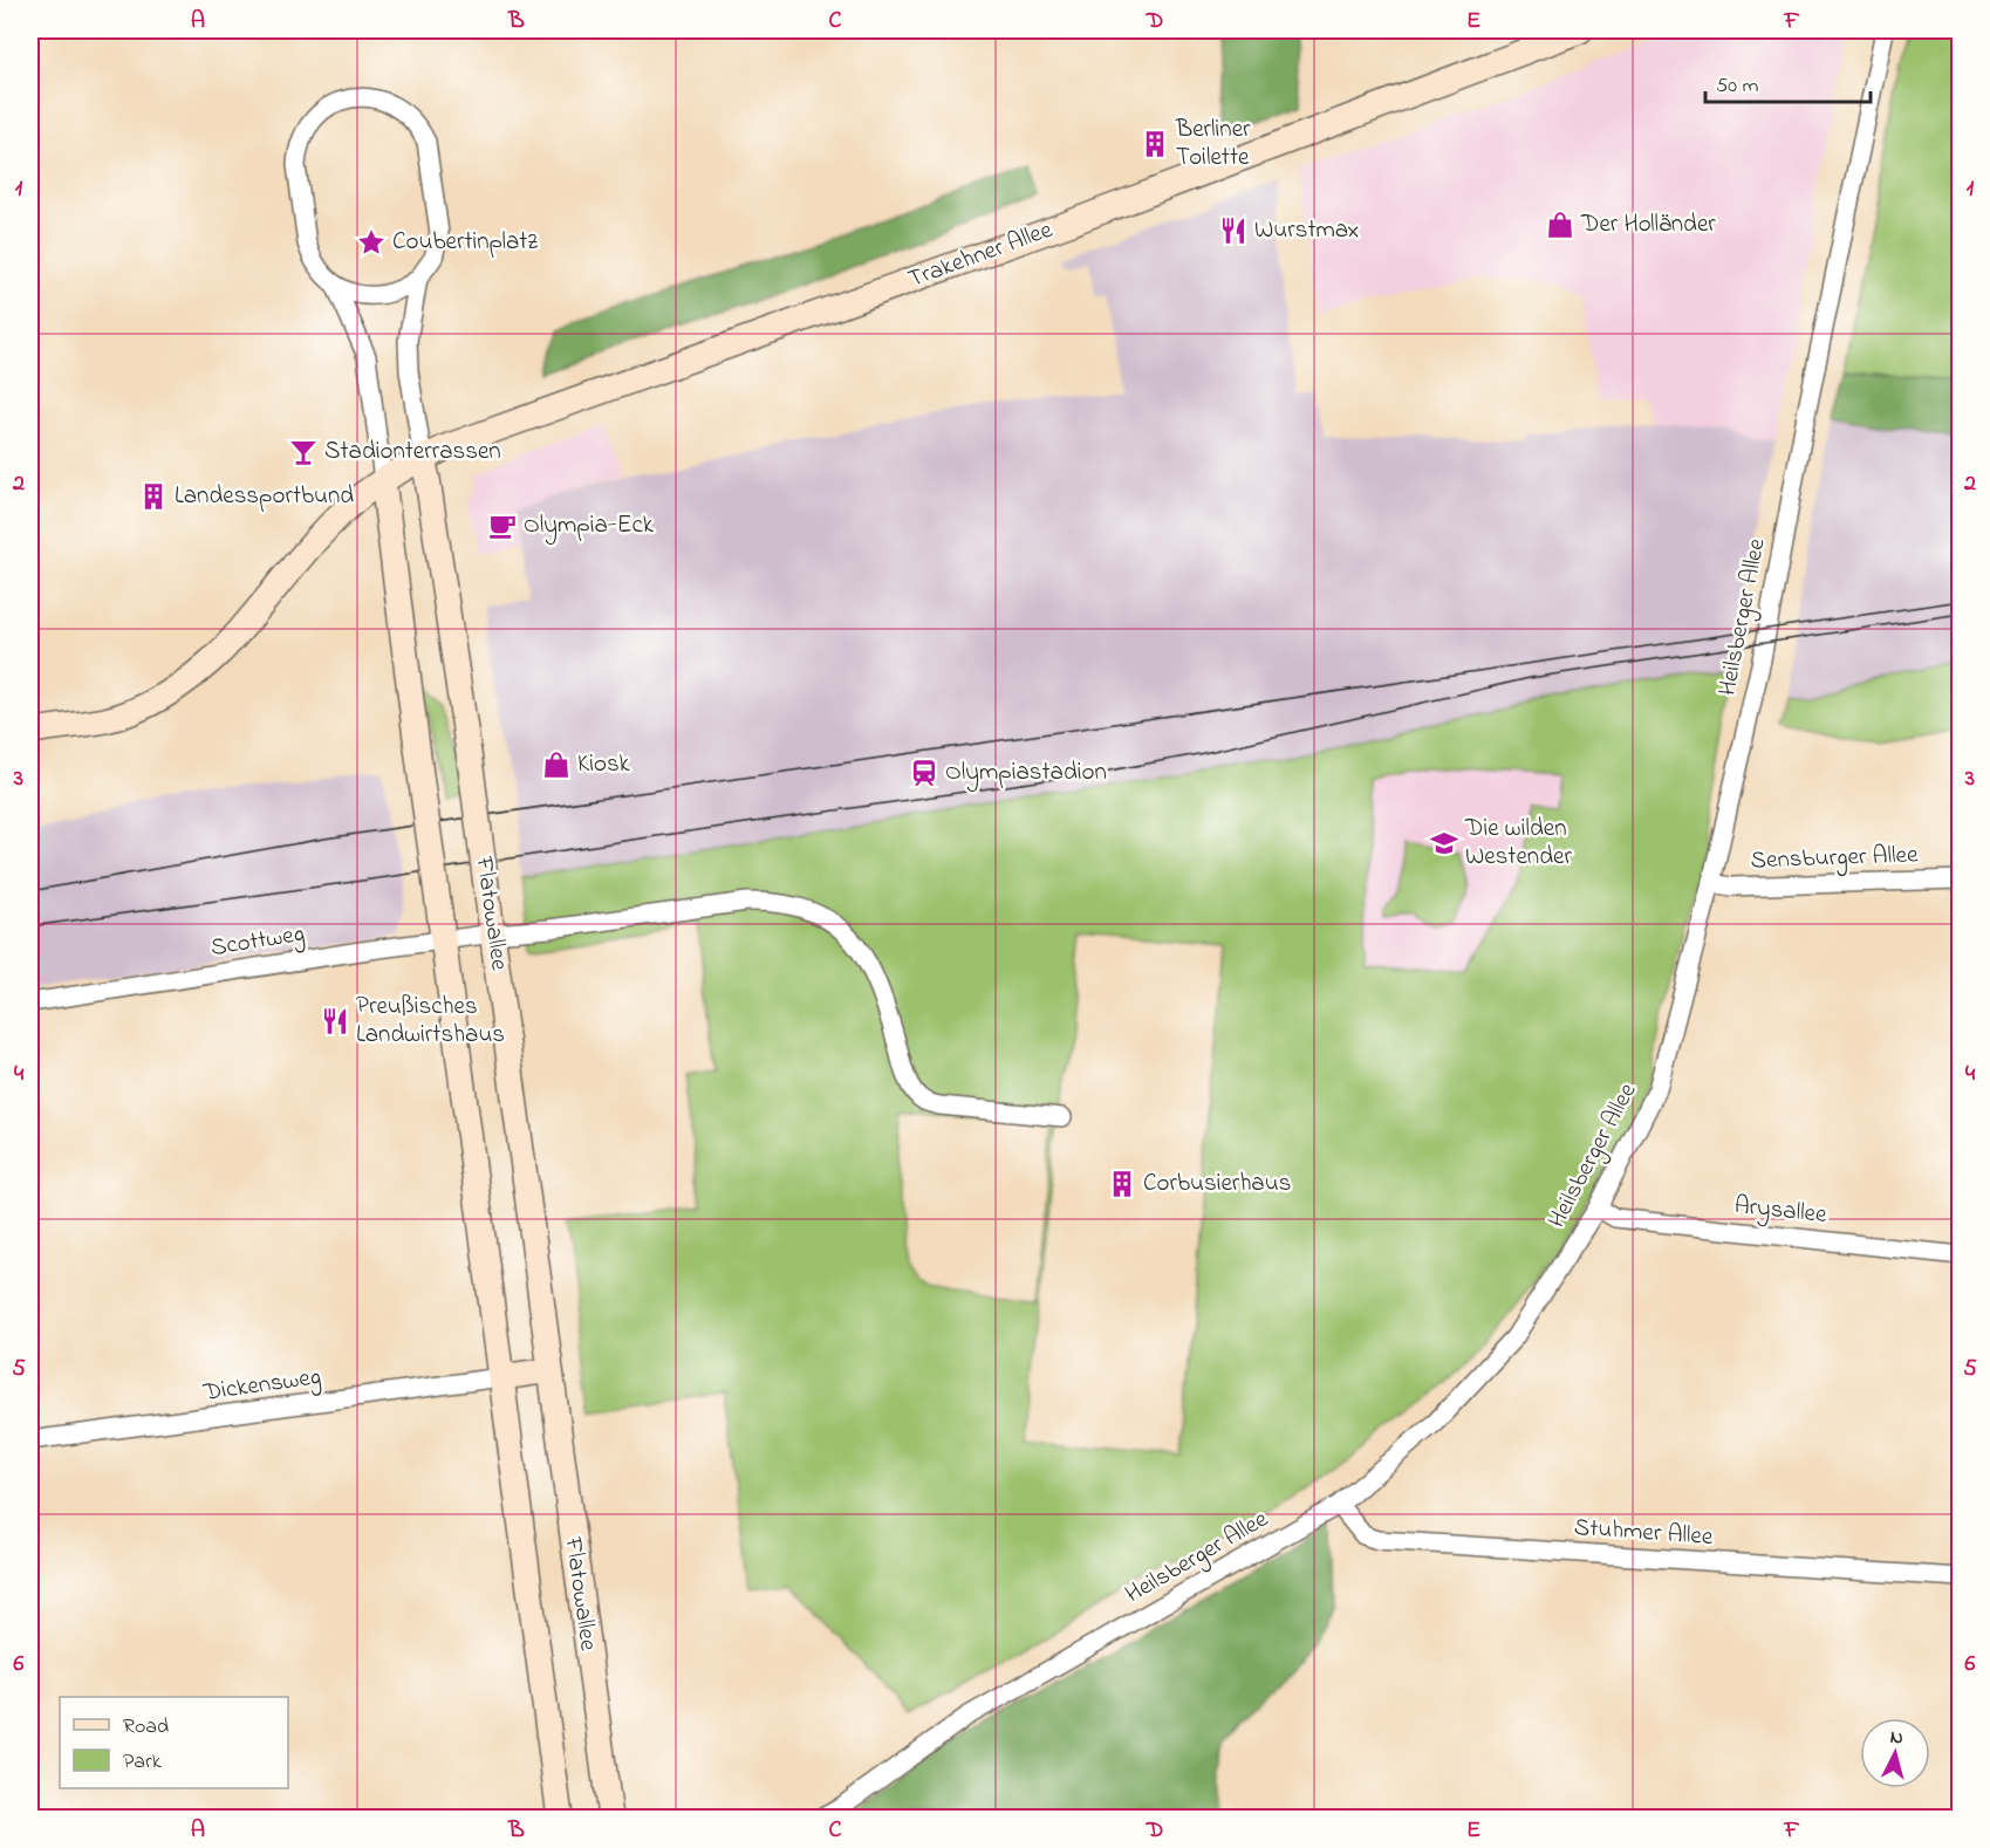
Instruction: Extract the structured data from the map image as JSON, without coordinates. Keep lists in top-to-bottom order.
{
  "streets": {
    "main road": ["Trakehner Allee", "Flatowallee"],
    "street": [
      "Heilsberger Allee",
      "Sensburger Allee",
      "Scottweg",
      "Arysallee",
      "Dickensweg",
      "Stuhmer Allee"
    ]
  },
  "crossings": [
    ["Trakehner Allee", "Flatowallee"],
    ["Heilsberger Allee", "Sensburger Allee"],
    ["Heilsberger Allee", "Arysallee"],
    ["Heilsberger Allee", "Stuhmer Allee"],
    ["Flatowallee", "Scottweg"],
    ["Flatowallee", "Dickensweg"]
  ],
  "places": {
    "building": ["Berliner Toilette", "Landessportbund", "Corbusierhaus"],
    "shop": ["Der Holländer", "Kiosk"],
    "restaurant": ["Wurstmax", "Preußisches Landwirtshaus"],
    "place": ["Coubertinplatz"],
    "bar": ["Stadionterrassen"],
    "cafe": ["Olympia-Eck"],
    "station": ["Olympiastadion"],
    "school or university": ["Die wilden Westender"]
  },
  "legend": ["Road", "Park"],
  "scale_bar": "50 m",
  "north": "top",
  "grid": {
    "columns": [
      "A",
      "B",
      "C",
      "D",
      "E",
      "F"
    ],
    "rows": [
      "1",
      "2",
      "3",
      "4",
      "5",
      "6"
    ]
  }
}
